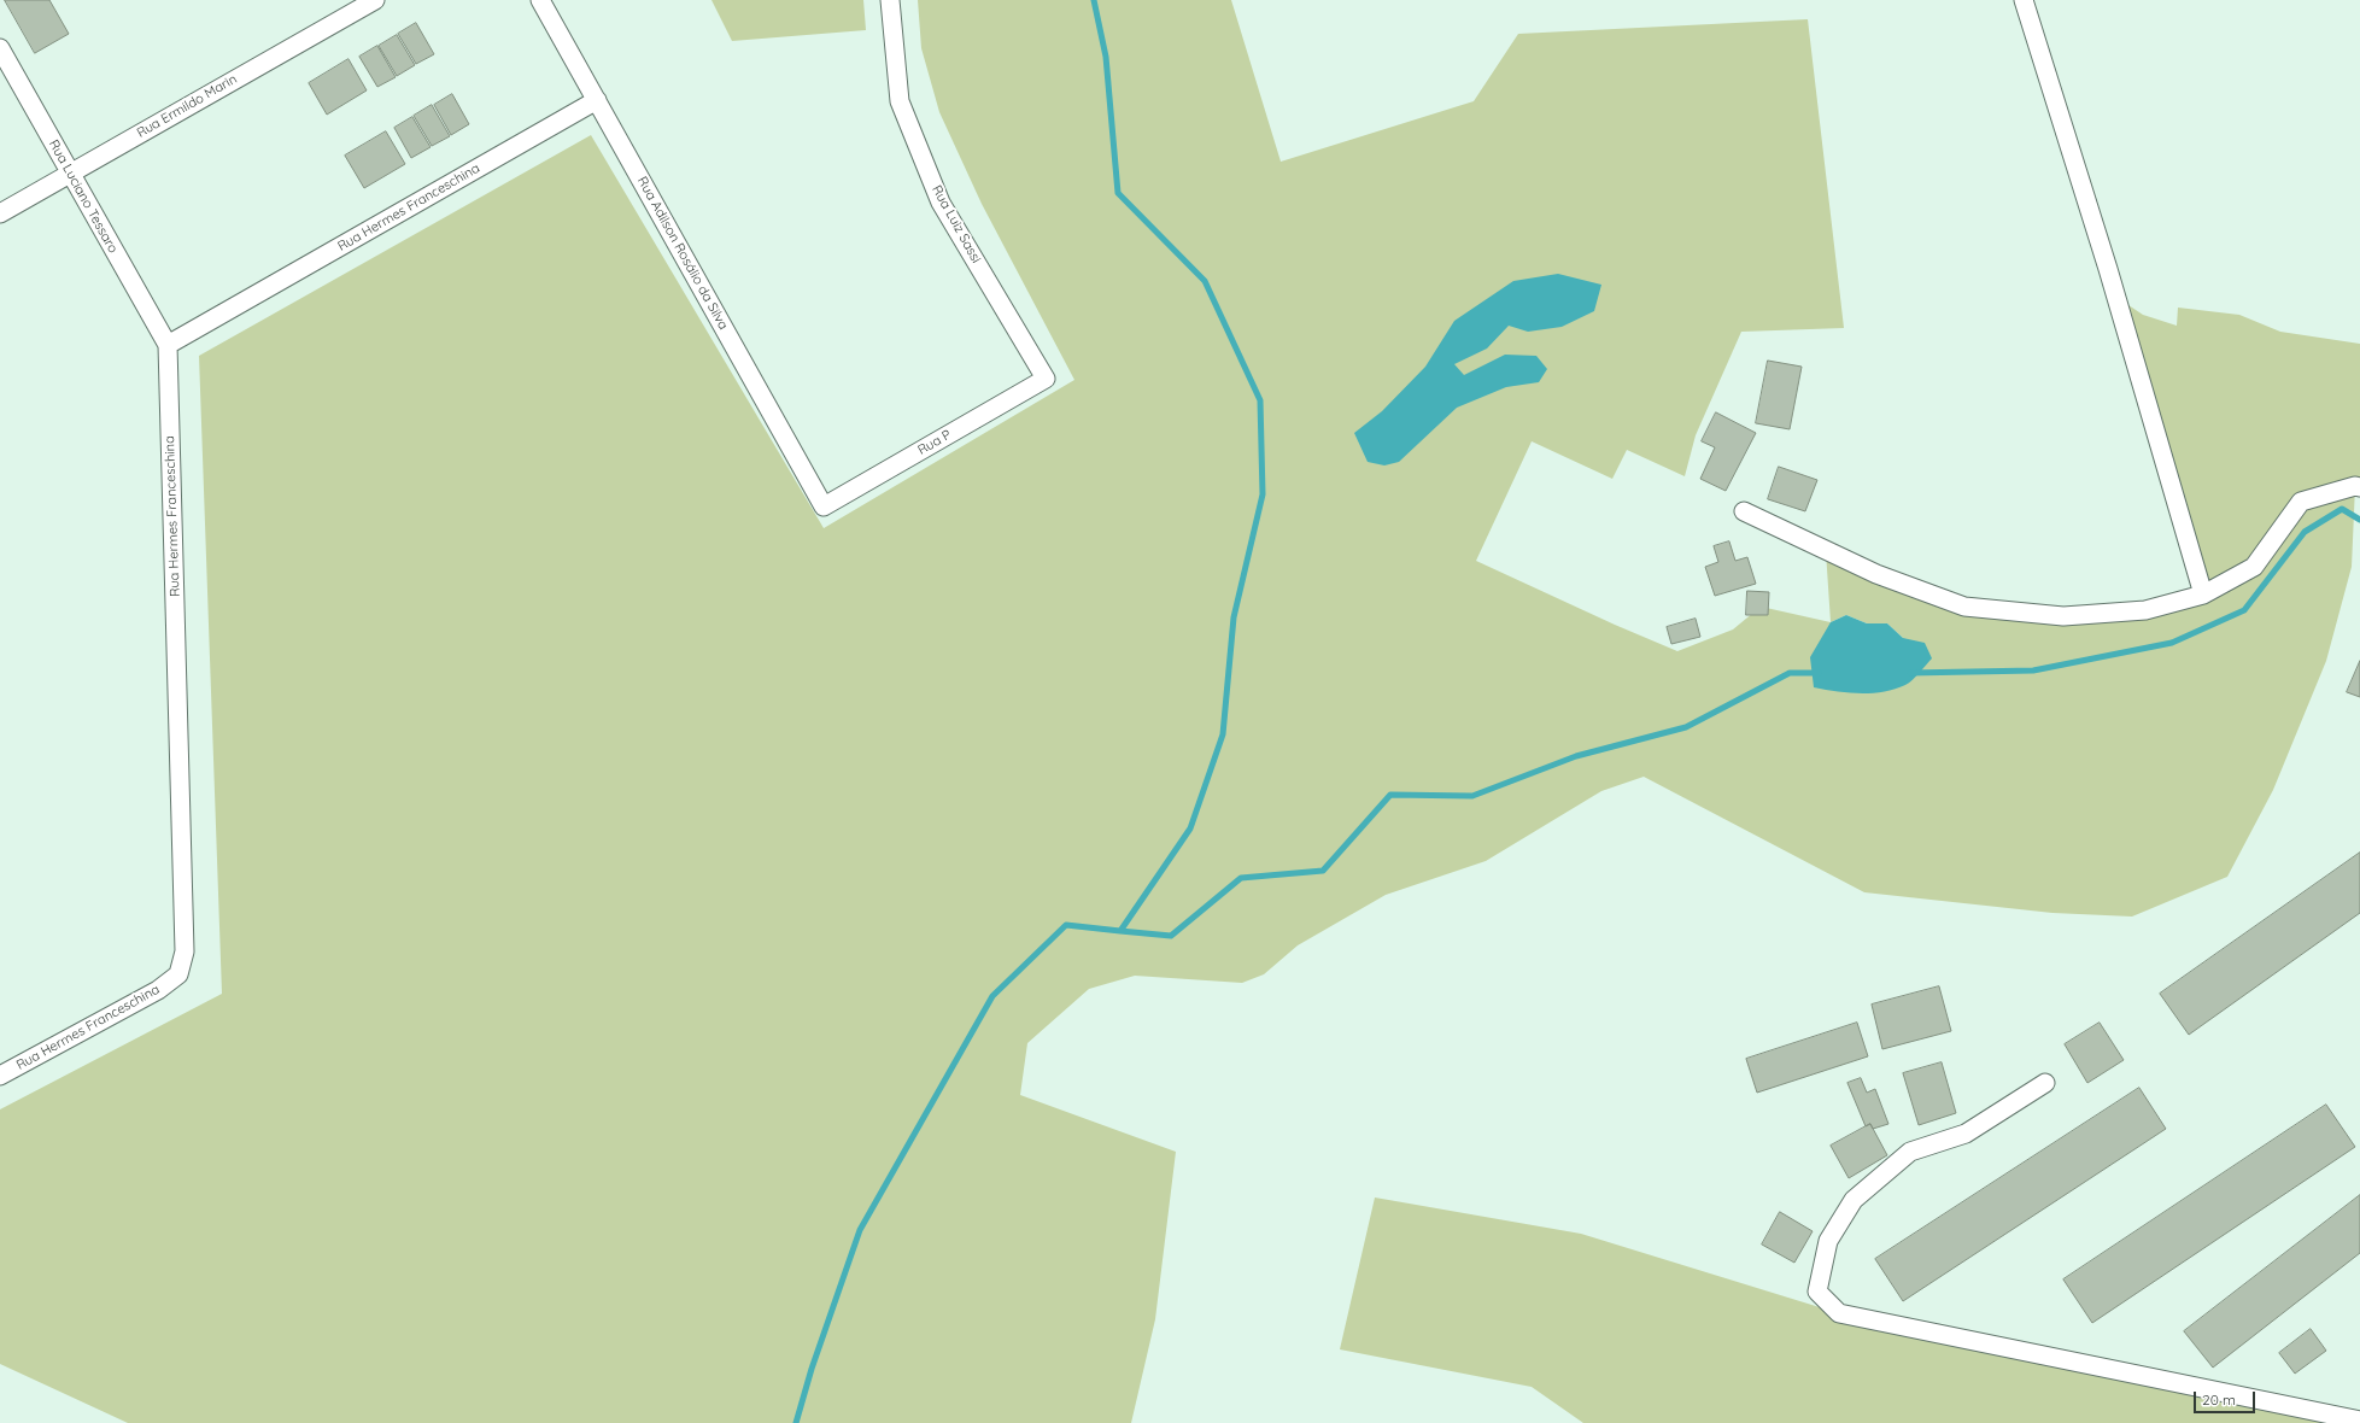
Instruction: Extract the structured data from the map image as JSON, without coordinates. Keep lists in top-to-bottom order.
{
  "streets": {
    "street": [
      "Rua Ermildo Marin",
      "Rua Luciano Tessaro",
      "Rua Hermes Franceschina",
      "Rua Luiz Sassi",
      "Rua Adilson Rosálio da Silva",
      "Rua P"
    ]
  },
  "crossings": [
    ["Rua Ermildo Marin", "Rua Luciano Tessaro"],
    ["Rua Luciano Tessaro", "Rua Hermes Franceschina"],
    ["Rua Hermes Franceschina", "Rua Adilson Rosálio da Silva"],
    ["Rua Luiz Sassi", "Rua P"],
    ["Rua Adilson Rosálio da Silva", "Rua P"]
  ],
  "scale_bar": "20 m"
}
